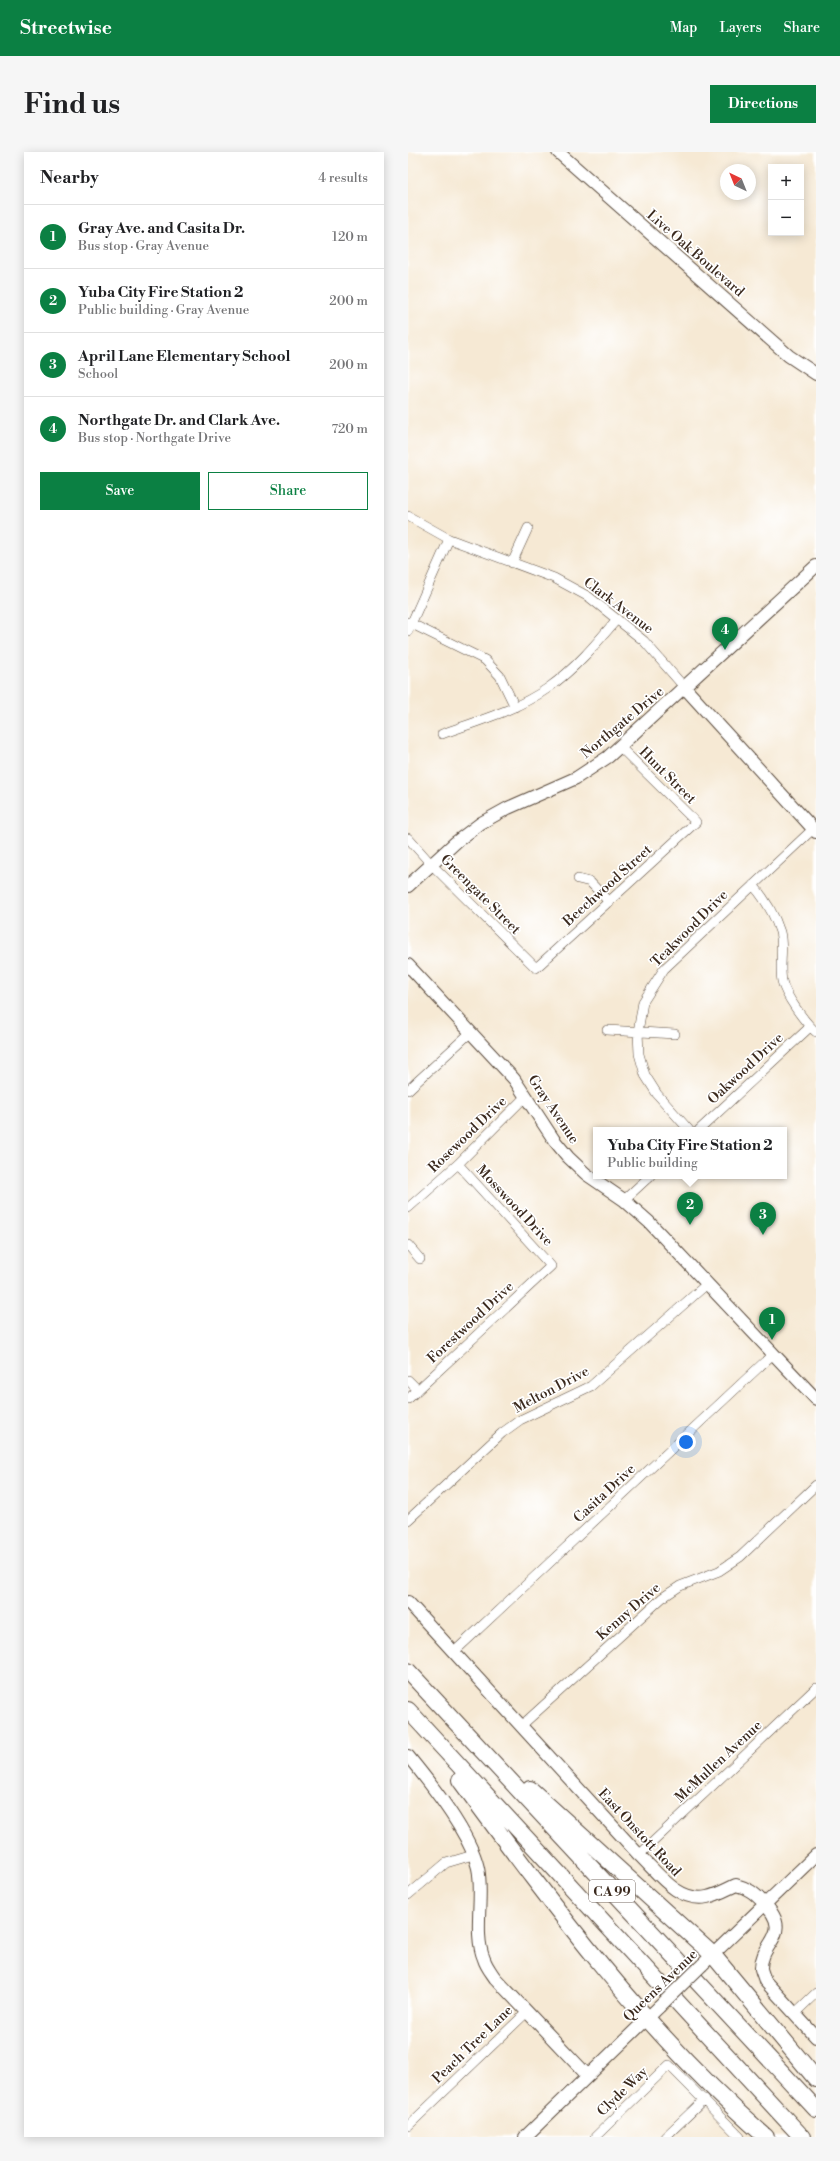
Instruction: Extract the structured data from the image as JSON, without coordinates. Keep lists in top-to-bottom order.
{
  "streets": {
    "highway": ["CA 99"],
    "street": [
      "Live Oak Boulevard",
      "Clark Avenue",
      "Northgate Drive",
      "Hunt Street",
      "Beechwood Street",
      "Greengate Street",
      "Teakwood Drive",
      "Oakwood Drive",
      "Gray Avenue",
      "Rosewood Drive",
      "Mosswood Drive",
      "Forestwood Drive",
      "Melton Drive",
      "Casita Drive",
      "Kenny Drive",
      "McMullen Avenue",
      "East Onstott Road",
      "Queens Avenue",
      "Peach Tree Lane",
      "Clyde Way"
    ]
  },
  "crossings": [
    ["Clark Avenue", "Northgate Drive"],
    ["Clark Avenue", "Teakwood Drive"],
    ["Northgate Drive", "Hunt Street"],
    ["Northgate Drive", "Greengate Street"],
    ["Hunt Street", "Beechwood Street"],
    ["Beechwood Street", "Greengate Street"],
    ["Gray Avenue", "Rosewood Drive"],
    ["Gray Avenue", "Melton Drive"],
    ["Gray Avenue", "Casita Drive"],
    ["Rosewood Drive", "Mosswood Drive"],
    ["Mosswood Drive", "Forestwood Drive"],
    ["Casita Drive", "East Onstott Road"],
    ["Kenny Drive", "East Onstott Road"],
    ["McMullen Avenue", "East Onstott Road"],
    ["East Onstott Road", "Queens Avenue"],
    ["Queens Avenue", "Peach Tree Lane"]
  ],
  "north": "top left",
  "page": {
    "header": "Streetwise",
    "nav": ["Map", "Layers", "Share"],
    "buttons": [
      "Directions",
      ["Save", "Share"]
    ],
    "title": "Find us",
    "heading": ["Nearby", "4 results"],
    "map_buttons": ["+", "−"],
    "list": [
      {
        "mark": "1",
        "name": "Gray Ave. and Casita Dr.",
        "note": "Bus stop · Gray Avenue",
        "value": "120 m"
      },
      {
        "mark": "2",
        "name": "Yuba City Fire Station 2",
        "note": "Public building · Gray Avenue",
        "value": "200 m"
      },
      {
        "mark": "3",
        "name": "April Lane Elementary School",
        "note": "School",
        "value": "200 m"
      },
      {
        "mark": "4",
        "name": "Northgate Dr. and Clark Ave.",
        "note": "Bus stop · Northgate Drive",
        "value": "720 m"
      }
    ],
    "pins": [
      "4",
      "2",
      "3",
      "1"
    ],
    "popup": ["Yuba City Fire Station 2", "Public building"]
  }
}
